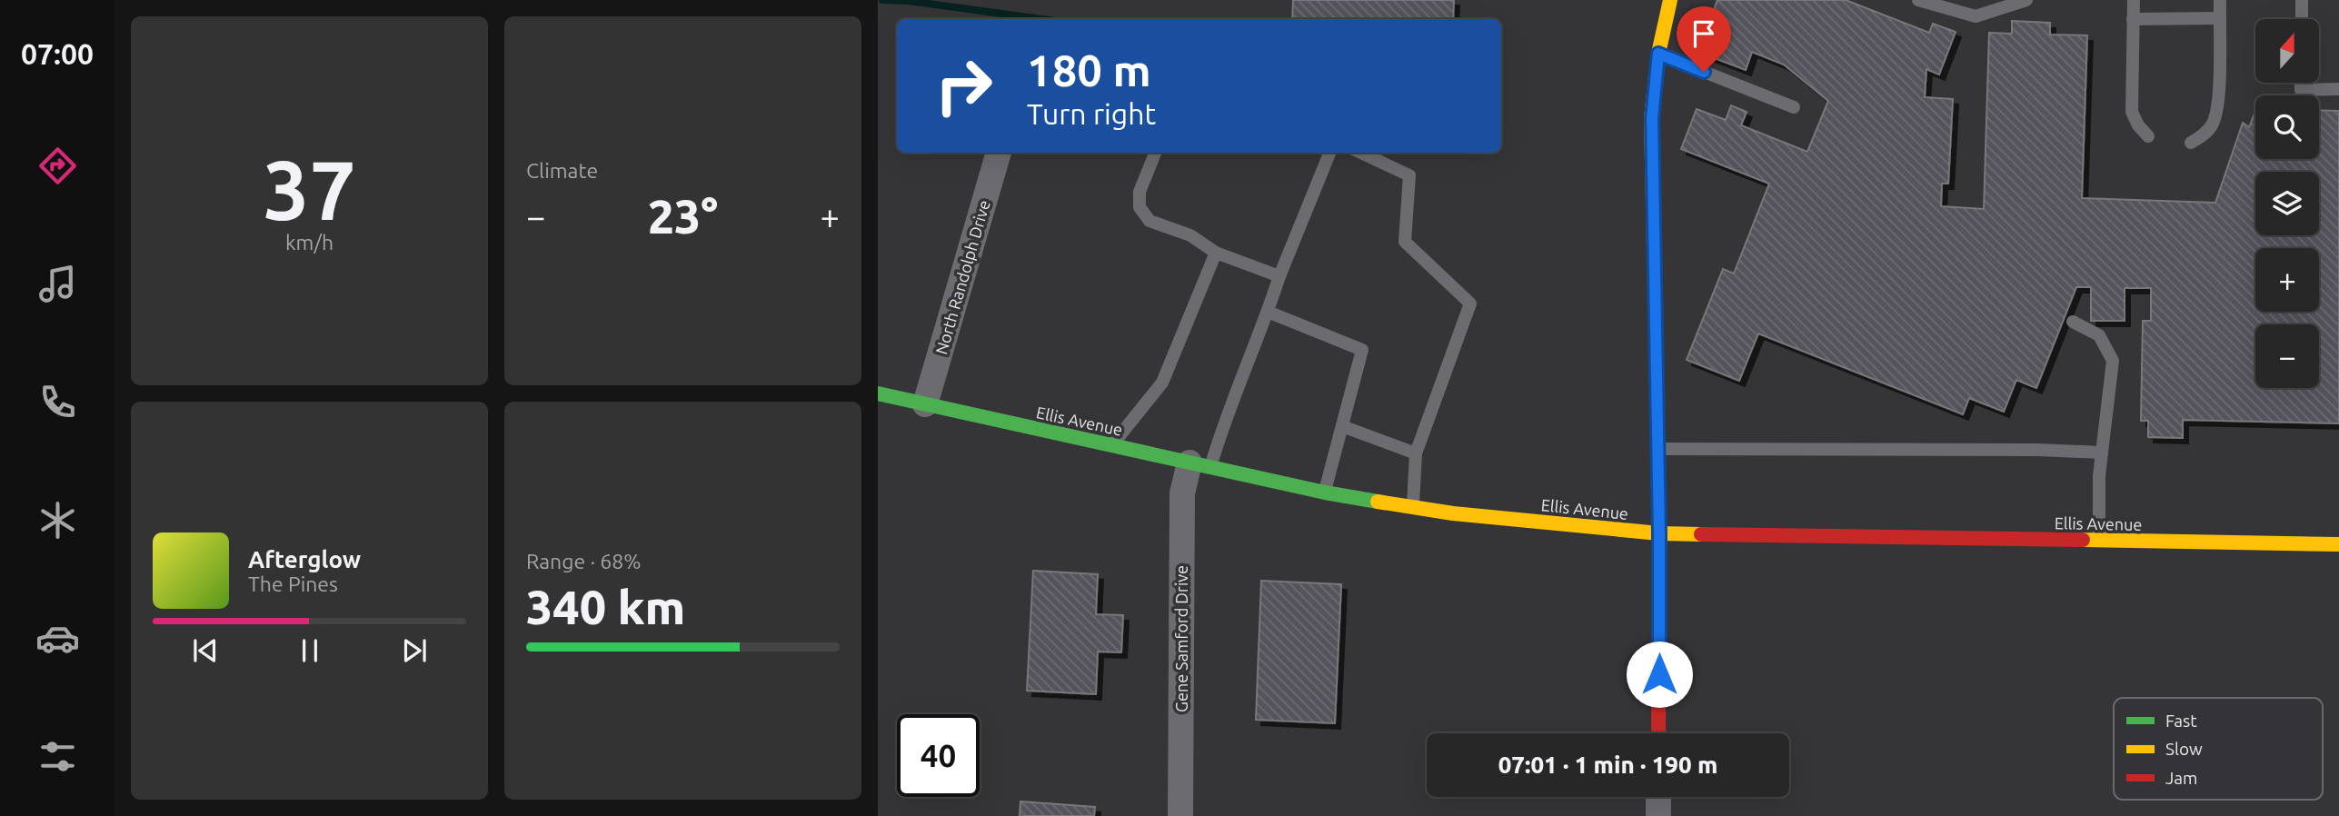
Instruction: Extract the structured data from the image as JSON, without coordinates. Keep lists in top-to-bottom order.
{
  "streets": {
    "street": ["North Randolph Drive", "Ellis Avenue", "Gene Samford Drive"]
  },
  "crossings": [
    ["North Randolph Drive", "Ellis Avenue"],
    ["Ellis Avenue", "Gene Samford Drive"]
  ],
  "legend": ["Fast", "Slow", "Jam"],
  "north": "top",
  "page": {
    "tabs": "07:00",
    "tile": [
      ["37", "km/h"],
      "Climate",
      ["Range · 68%", "340 km"]
    ],
    "map_buttons": ["+", "−"],
    "turn": ["180 m", "Turn right"],
    "heat": ["−", "23°", "+"],
    "song": ["Afterglow", "The Pines"],
    "limit": "40",
    "trip": "07:01 · 1 min · 190 m"
  }
}
